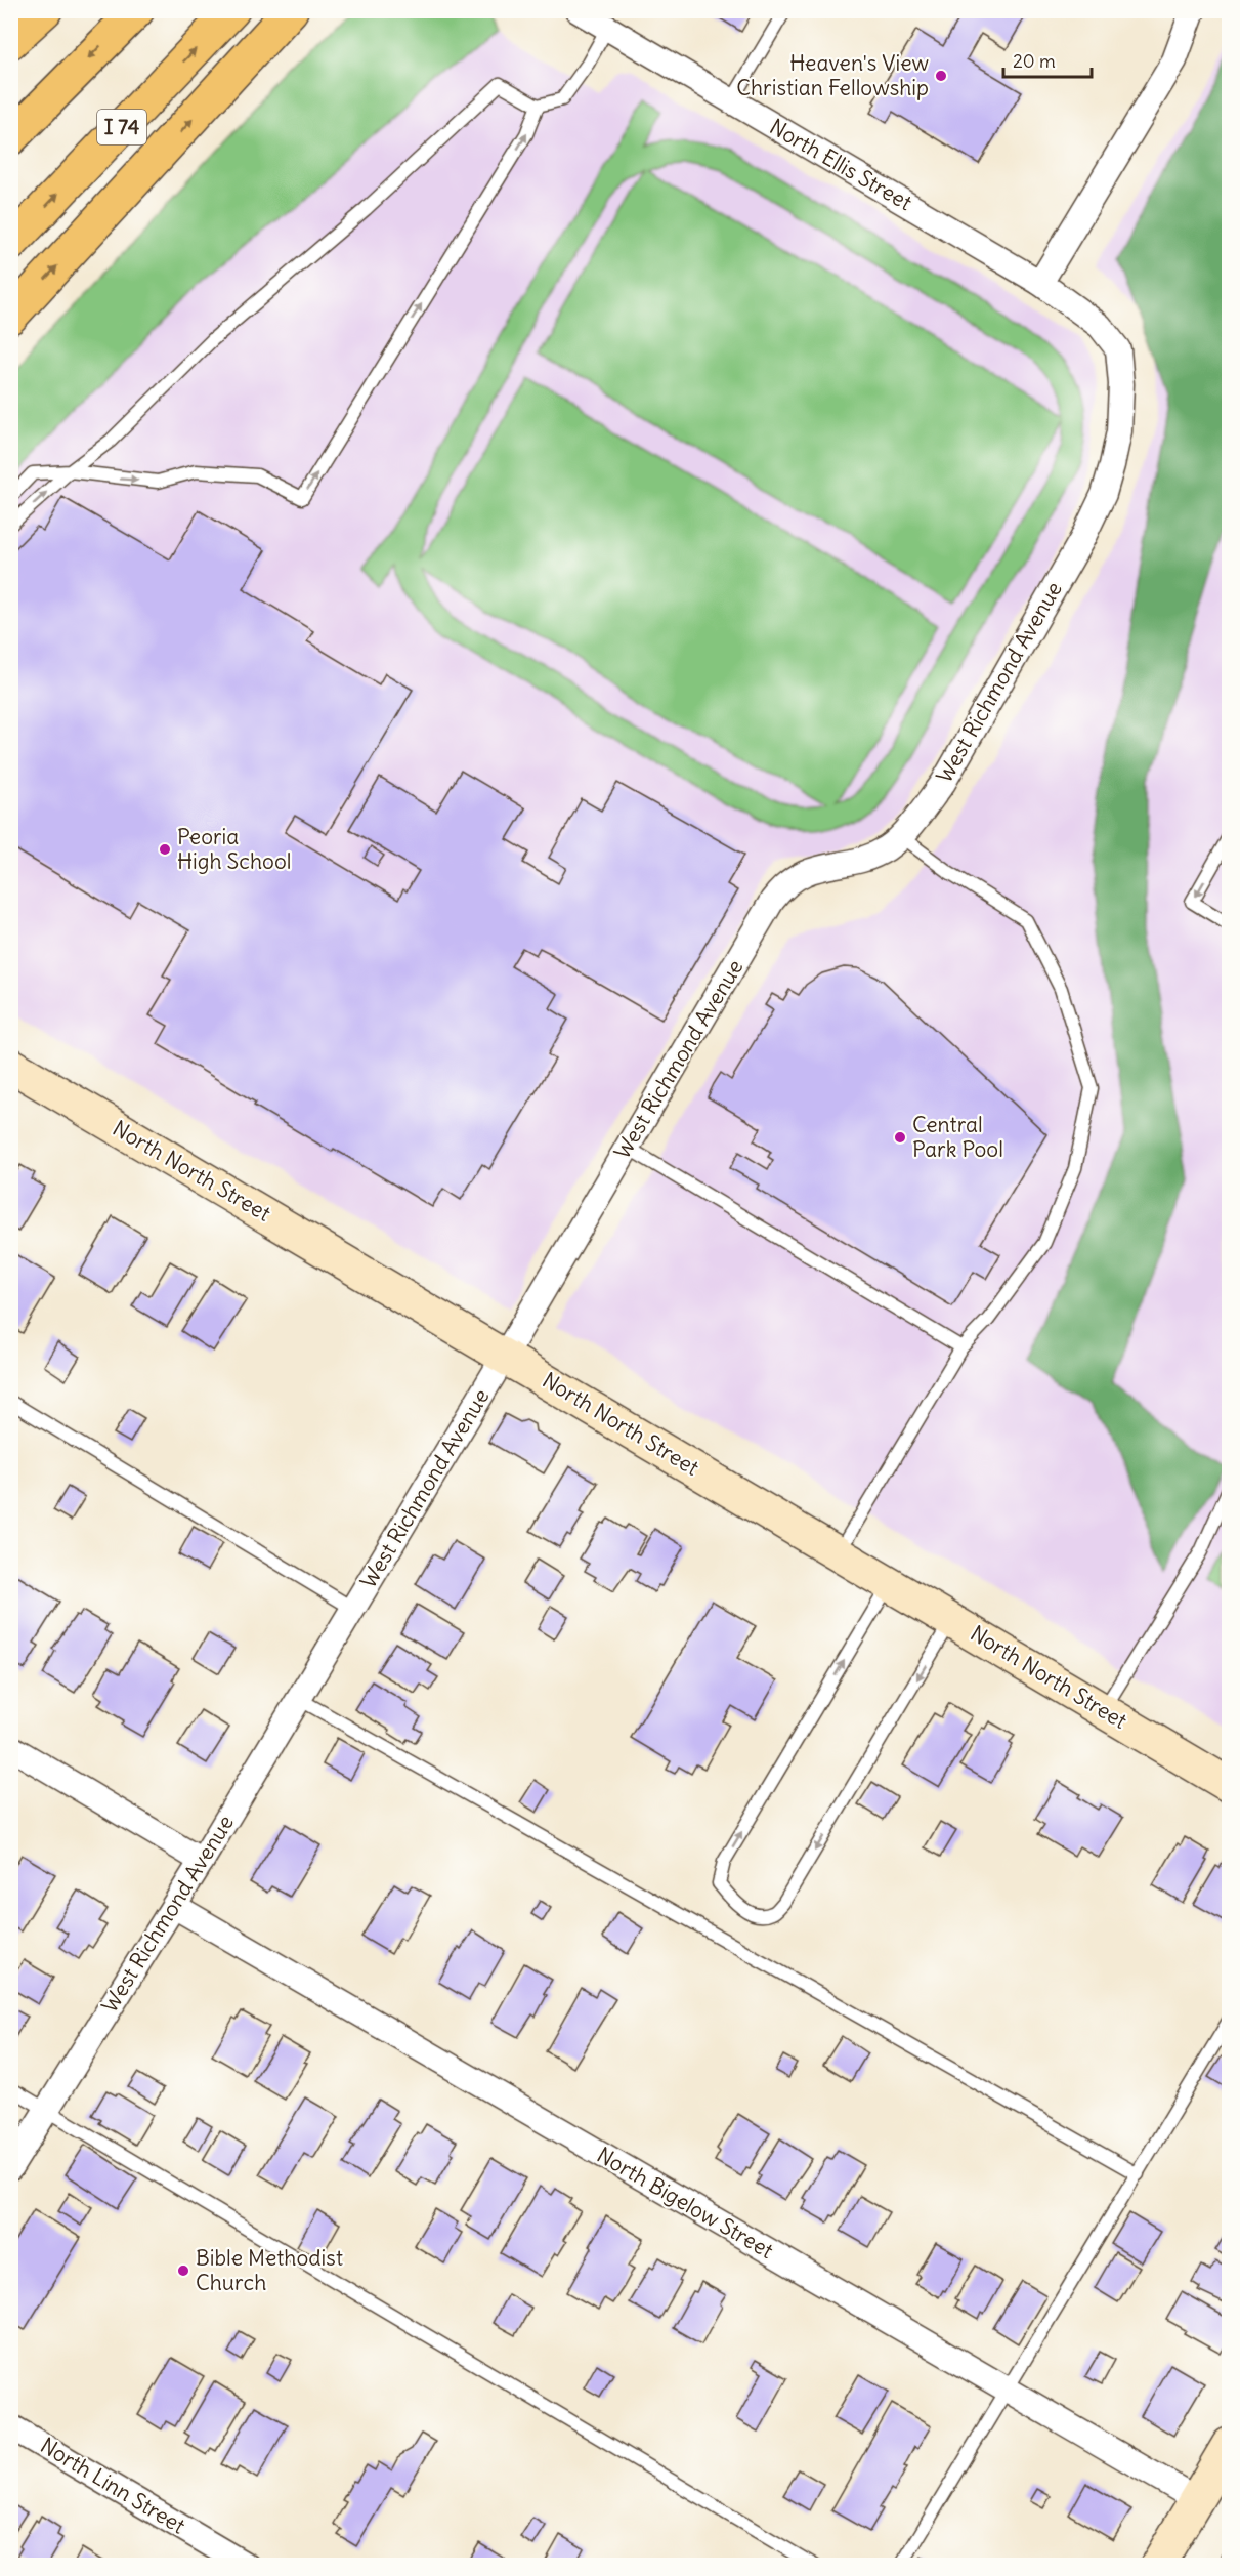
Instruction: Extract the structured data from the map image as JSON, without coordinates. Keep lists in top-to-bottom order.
{
  "streets": {
    "highway": ["I 74"],
    "street": [
      "North Ellis Street",
      "West Richmond Avenue",
      "North North Street",
      "North Bigelow Street",
      "North Linn Street"
    ]
  },
  "crossings": [
    ["North Ellis Street", "West Richmond Avenue"],
    ["West Richmond Avenue", "North North Street"],
    ["West Richmond Avenue", "North Bigelow Street"]
  ],
  "places": [
    "Heaven's View Christian Fellowship",
    "Peoria High School",
    "Central Park Pool",
    "Bible Methodist Church"
  ],
  "scale_bar": "20 m"
}
